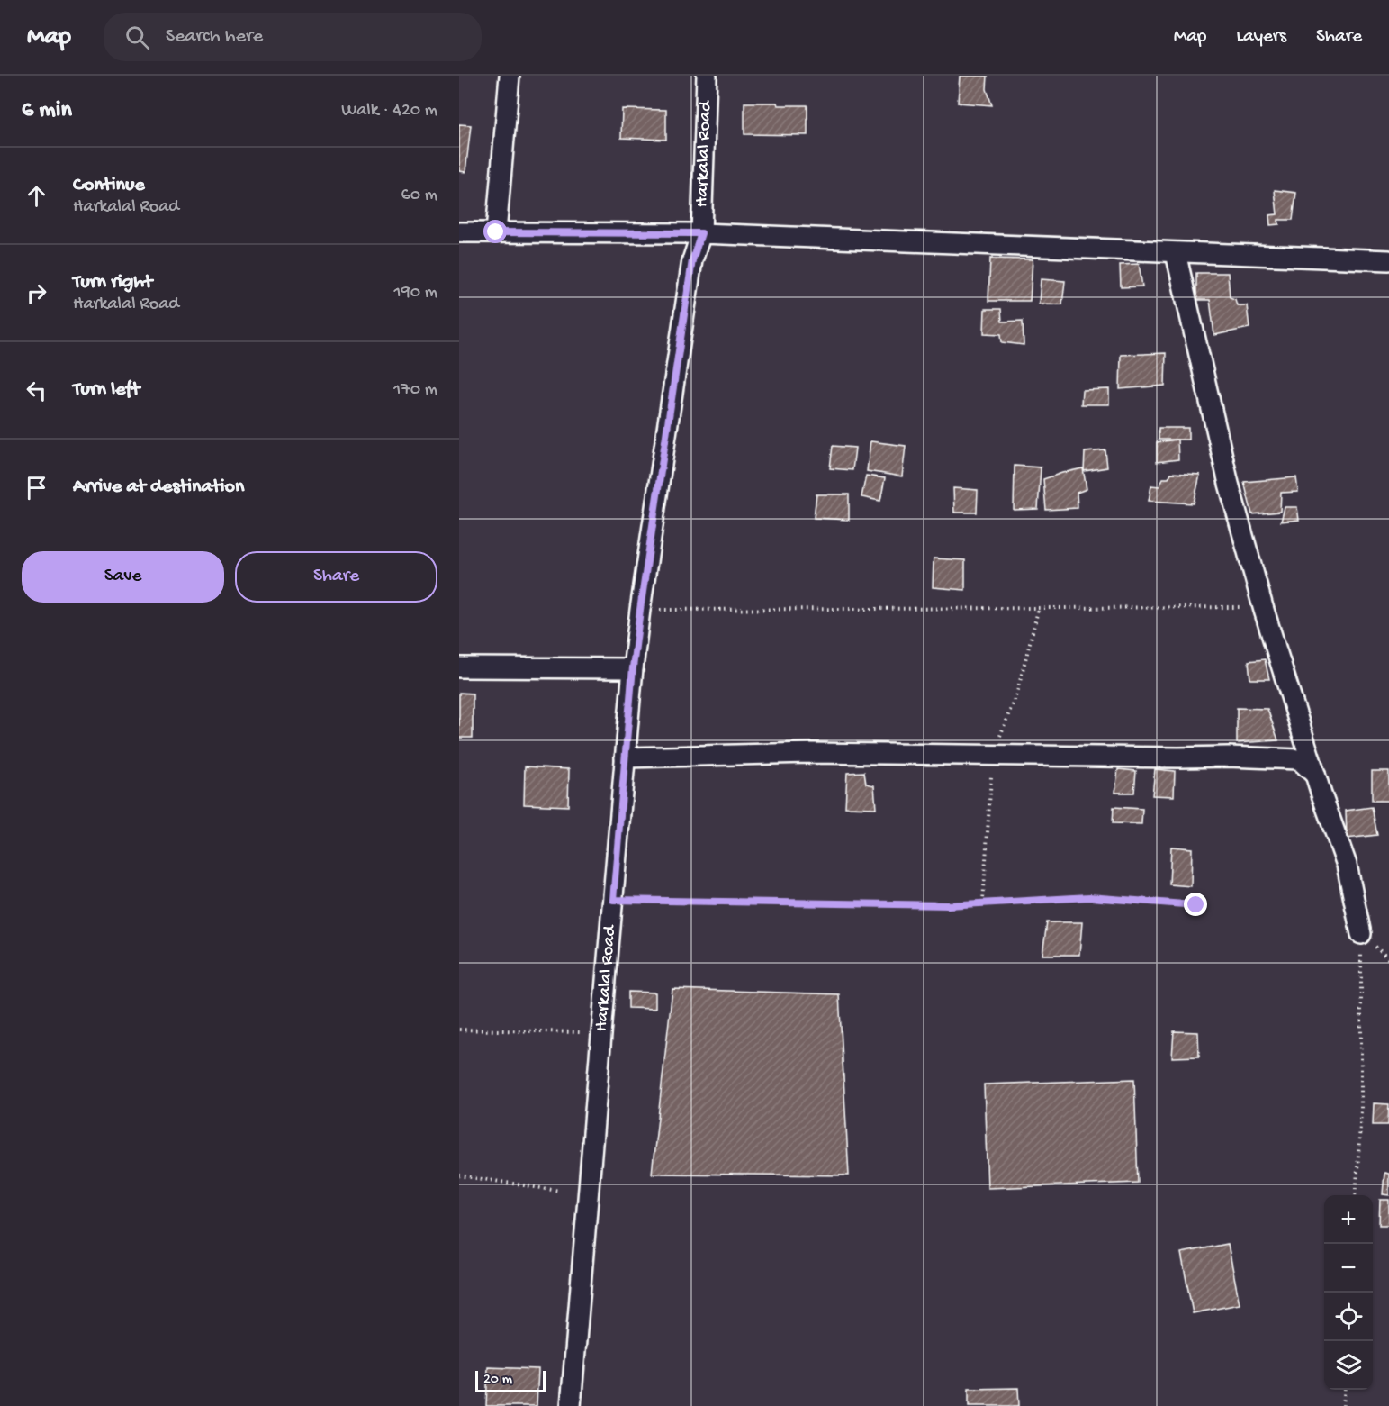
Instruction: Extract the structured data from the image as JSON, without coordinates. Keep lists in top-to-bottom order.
{
  "streets": {
    "street": ["Harkalal Road"]
  },
  "scale_bar": "20 m",
  "page": {
    "header": "Map",
    "search": "Search here",
    "nav": ["Map", "Layers", "Share"],
    "heading": ["6 min", "Walk · 420 m"],
    "list": [
      ["Continue", "Harkalal Road", "60 m"],
      ["Turn right", "Harkalal Road", "190 m"],
      ["Turn left", "170 m"],
      "Arrive at destination"
    ],
    "buttons": ["Save", "Share"],
    "map_buttons": ["+", "−"],
    "scale": "20 m"
  }
}
